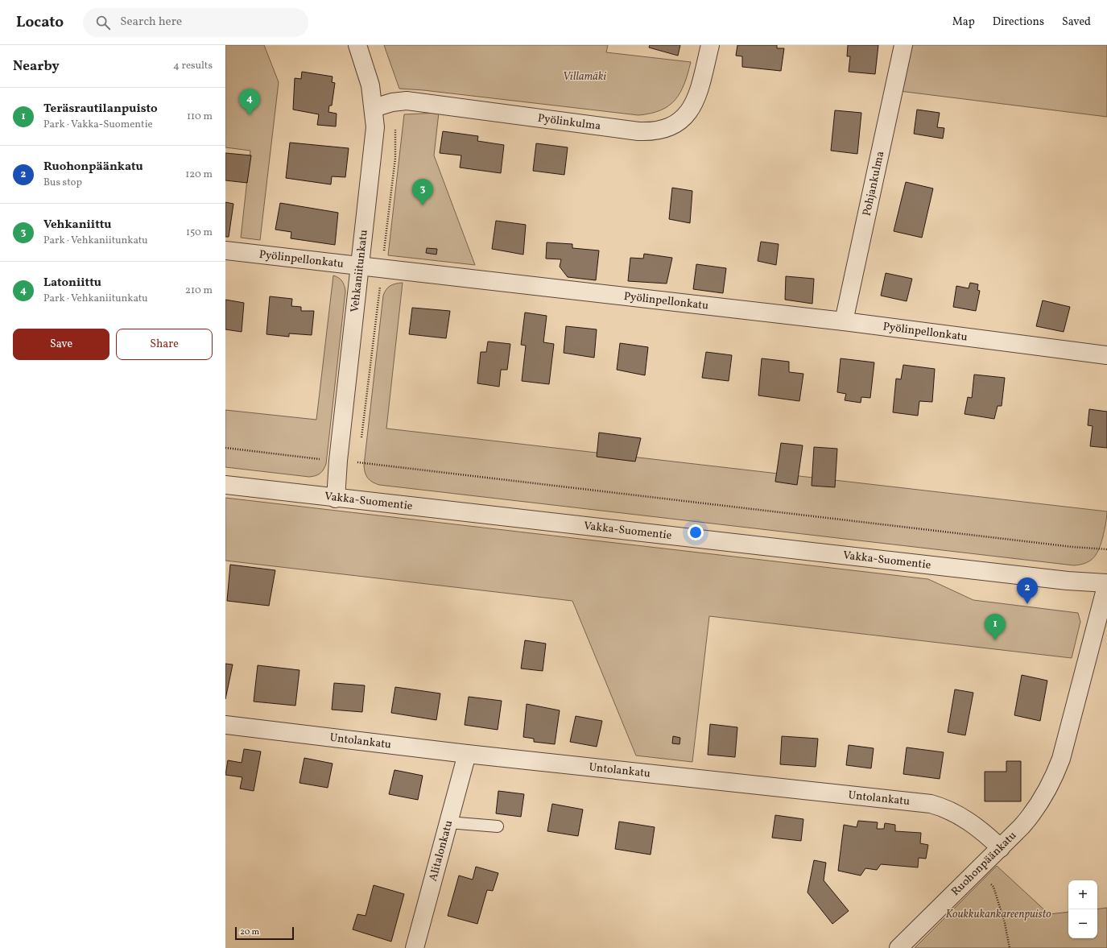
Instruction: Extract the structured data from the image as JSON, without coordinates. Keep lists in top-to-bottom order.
{
  "streets": {
    "street": [
      "Pyölinkulma",
      "Pohjankulma",
      "Pyölinpellonkatu",
      "Vehkaniitunkatu",
      "Vakka-Suomentie",
      "Untolankatu",
      "Alitalonkatu",
      "Ruohonpäänkatu"
    ]
  },
  "crossings": [
    ["Pyölinkulma", "Vehkaniitunkatu"],
    ["Pohjankulma", "Pyölinpellonkatu"],
    ["Pyölinpellonkatu", "Vehkaniitunkatu"],
    ["Vehkaniitunkatu", "Vakka-Suomentie"],
    ["Vakka-Suomentie", "Ruohonpäänkatu"],
    ["Untolankatu", "Alitalonkatu"],
    ["Untolankatu", "Ruohonpäänkatu"]
  ],
  "parks": ["Villamäki", "Koukkukankareenpuisto"],
  "scale_bar": "20 m",
  "page": {
    "header": "Locato",
    "search": "Search here",
    "nav": ["Map", "Directions", "Saved"],
    "heading": ["Nearby", "4 results"],
    "list": [
      {
        "mark": "1",
        "name": "Teräsrautilanpuisto",
        "note": "Park · Vakka-Suomentie",
        "value": "110 m"
      },
      {
        "mark": "2",
        "name": "Ruohonpäänkatu",
        "note": "Bus stop",
        "value": "120 m"
      },
      {
        "mark": "3",
        "name": "Vehkaniittu",
        "note": "Park · Vehkaniitunkatu",
        "value": "150 m"
      },
      {
        "mark": "4",
        "name": "Latoniittu",
        "note": "Park · Vehkaniitunkatu",
        "value": "210 m"
      }
    ],
    "pins": [
      "4",
      "3",
      "2",
      "1"
    ],
    "buttons": ["Save", "Share"],
    "map_buttons": ["+", "−"],
    "scale": "20 m"
  }
}
